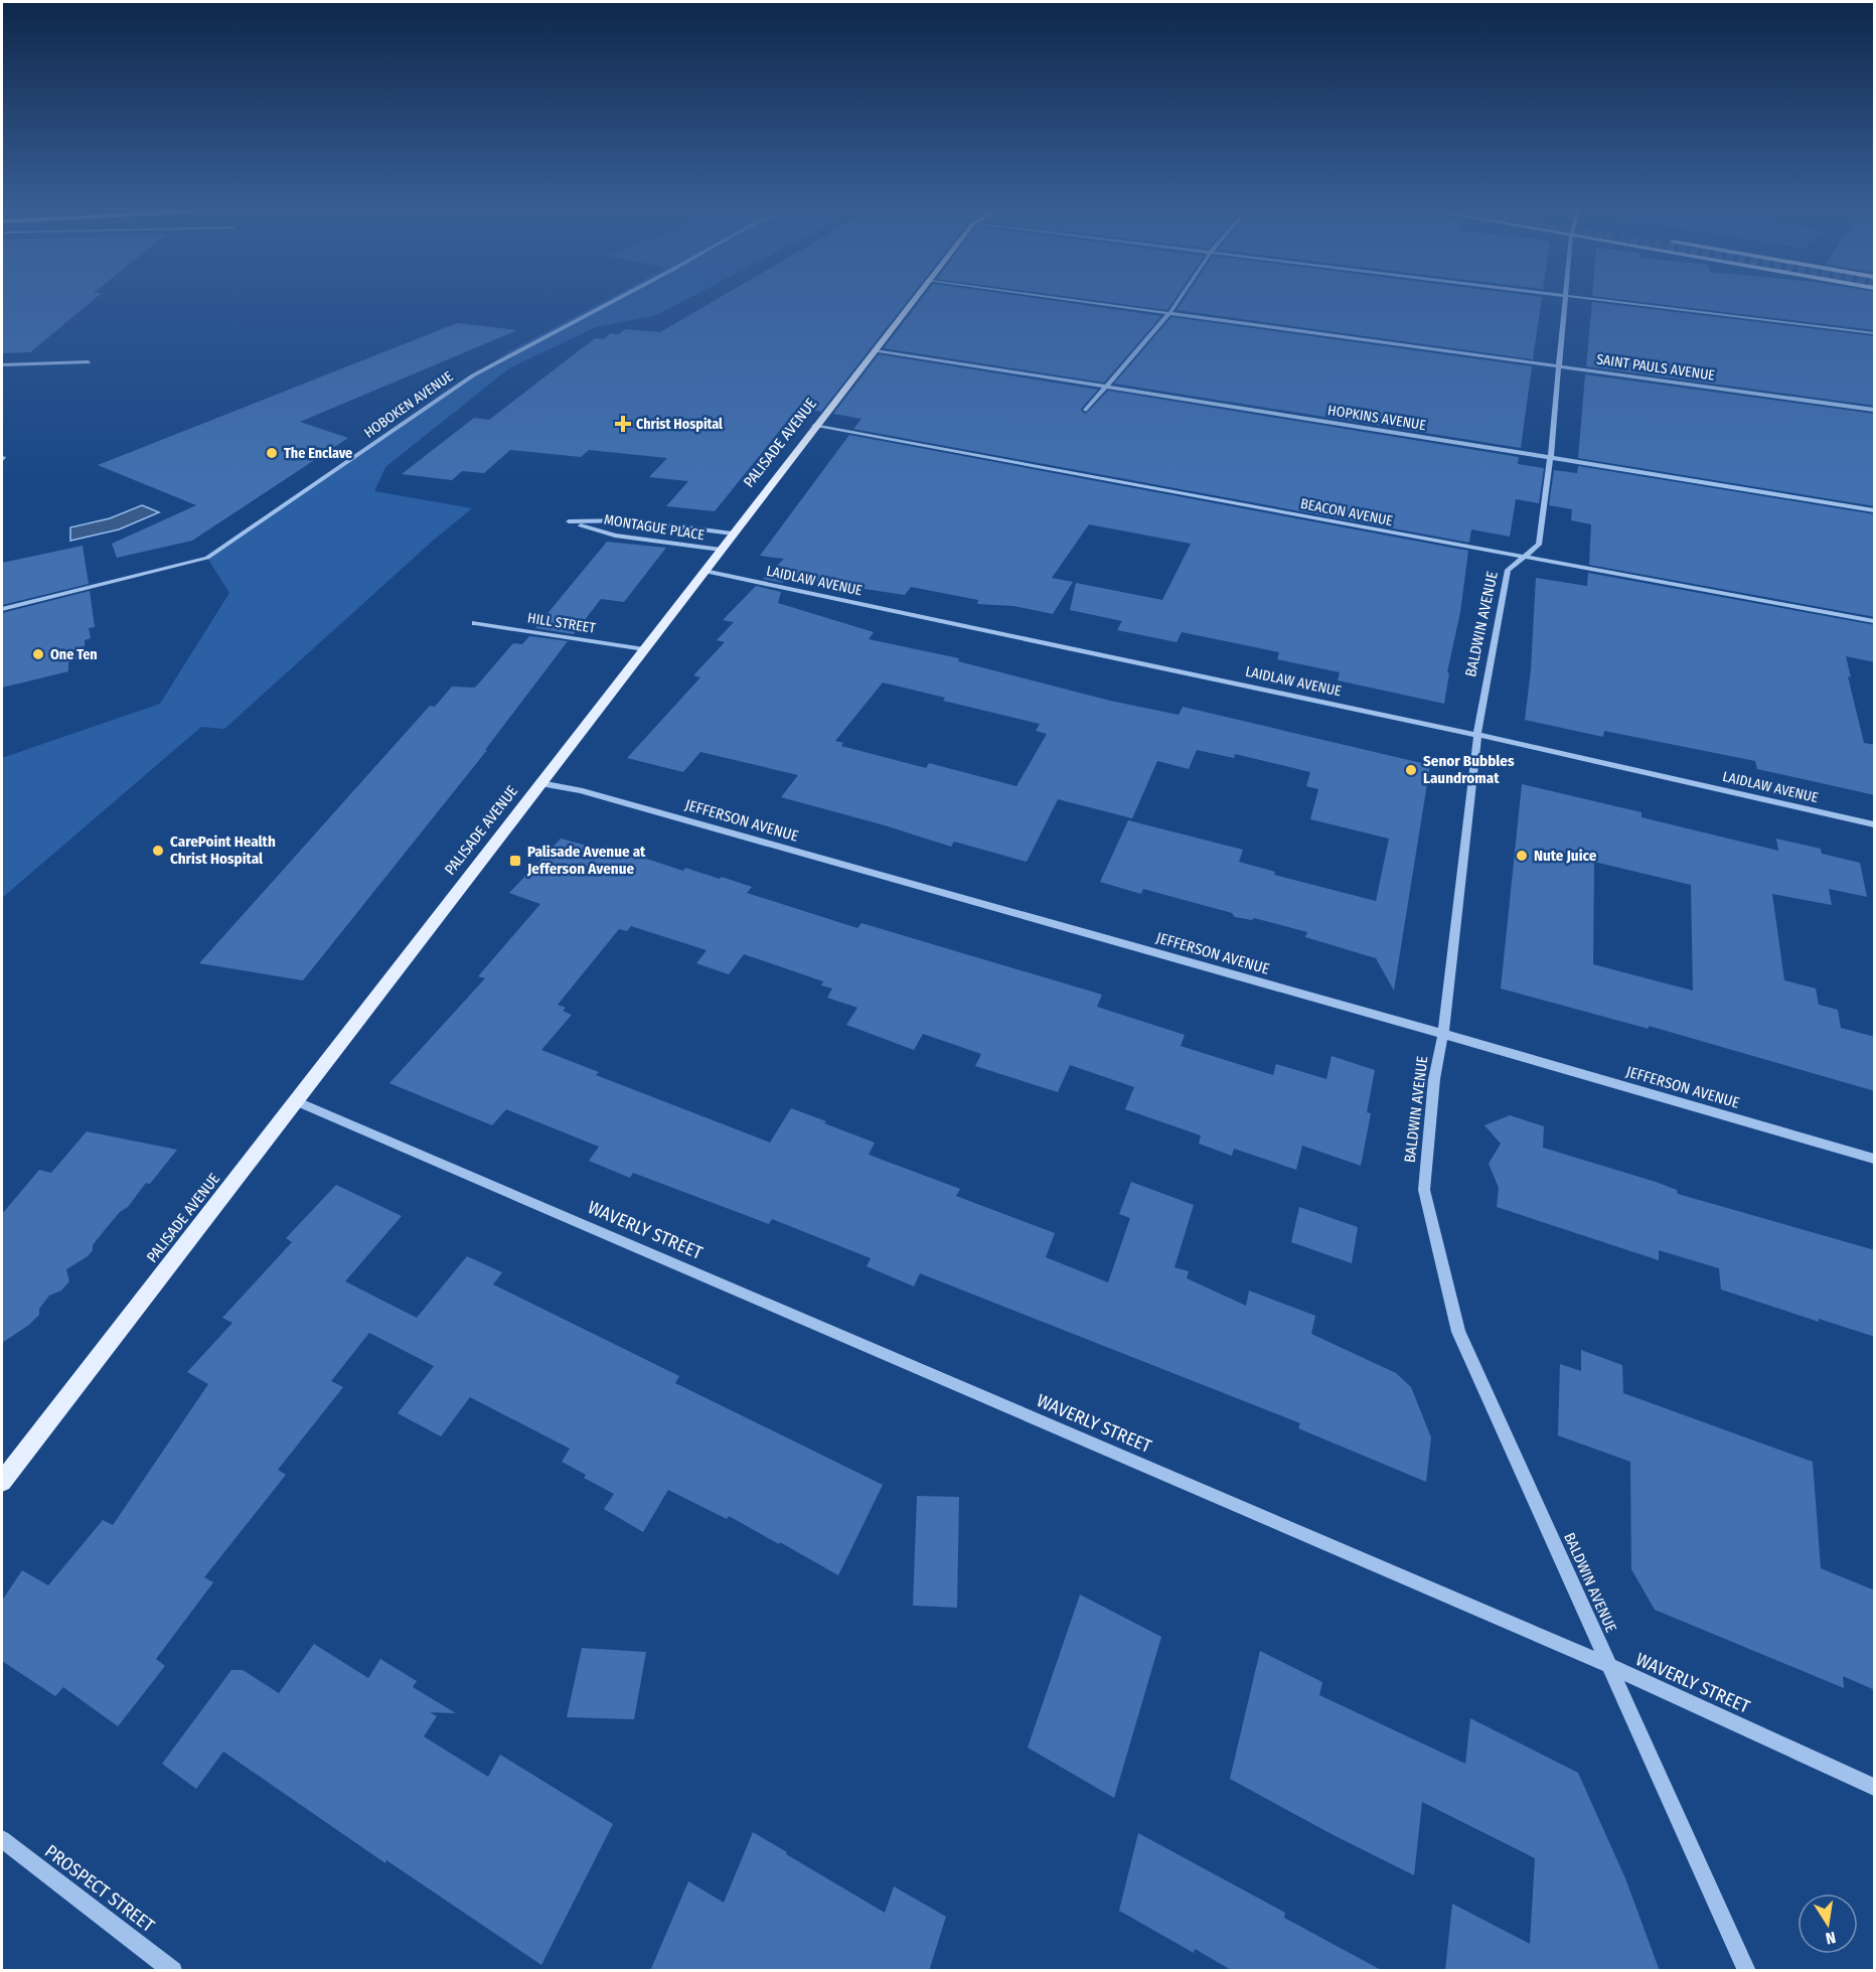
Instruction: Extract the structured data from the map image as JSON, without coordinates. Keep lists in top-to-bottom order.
{
  "streets": {
    "main road": ["PALISADE AVENUE"],
    "street": [
      "SAINT PAULS AVENUE",
      "HOBOKEN AVENUE",
      "HOPKINS AVENUE",
      "BEACON AVENUE",
      "MONTAGUE PLACE",
      "LAIDLAW AVENUE",
      "HILL STREET",
      "BALDWIN AVENUE",
      "JEFFERSON AVENUE",
      "WAVERLY STREET",
      "PROSPECT STREET"
    ]
  },
  "crossings": [
    ["SAINT PAULS AVENUE", "BALDWIN AVENUE"],
    ["HOPKINS AVENUE", "PALISADE AVENUE"],
    ["HOPKINS AVENUE", "BALDWIN AVENUE"],
    ["PALISADE AVENUE", "BEACON AVENUE"],
    ["PALISADE AVENUE", "MONTAGUE PLACE"],
    ["PALISADE AVENUE", "LAIDLAW AVENUE"],
    ["PALISADE AVENUE", "HILL STREET"],
    ["PALISADE AVENUE", "JEFFERSON AVENUE"],
    ["PALISADE AVENUE", "WAVERLY STREET"],
    ["BEACON AVENUE", "BALDWIN AVENUE"],
    ["LAIDLAW AVENUE", "BALDWIN AVENUE"],
    ["BALDWIN AVENUE", "JEFFERSON AVENUE"],
    ["BALDWIN AVENUE", "WAVERLY STREET"]
  ],
  "places": {
    "health": ["Christ Hospital"],
    "other": [
      "The Enclave",
      "One Ten",
      "Senor Bubbles Laundromat",
      "CarePoint Health Christ Hospital",
      "Nute Juice"
    ],
    "transit": ["Palisade Avenue at Jefferson Avenue"]
  },
  "north": "bottom"
}
